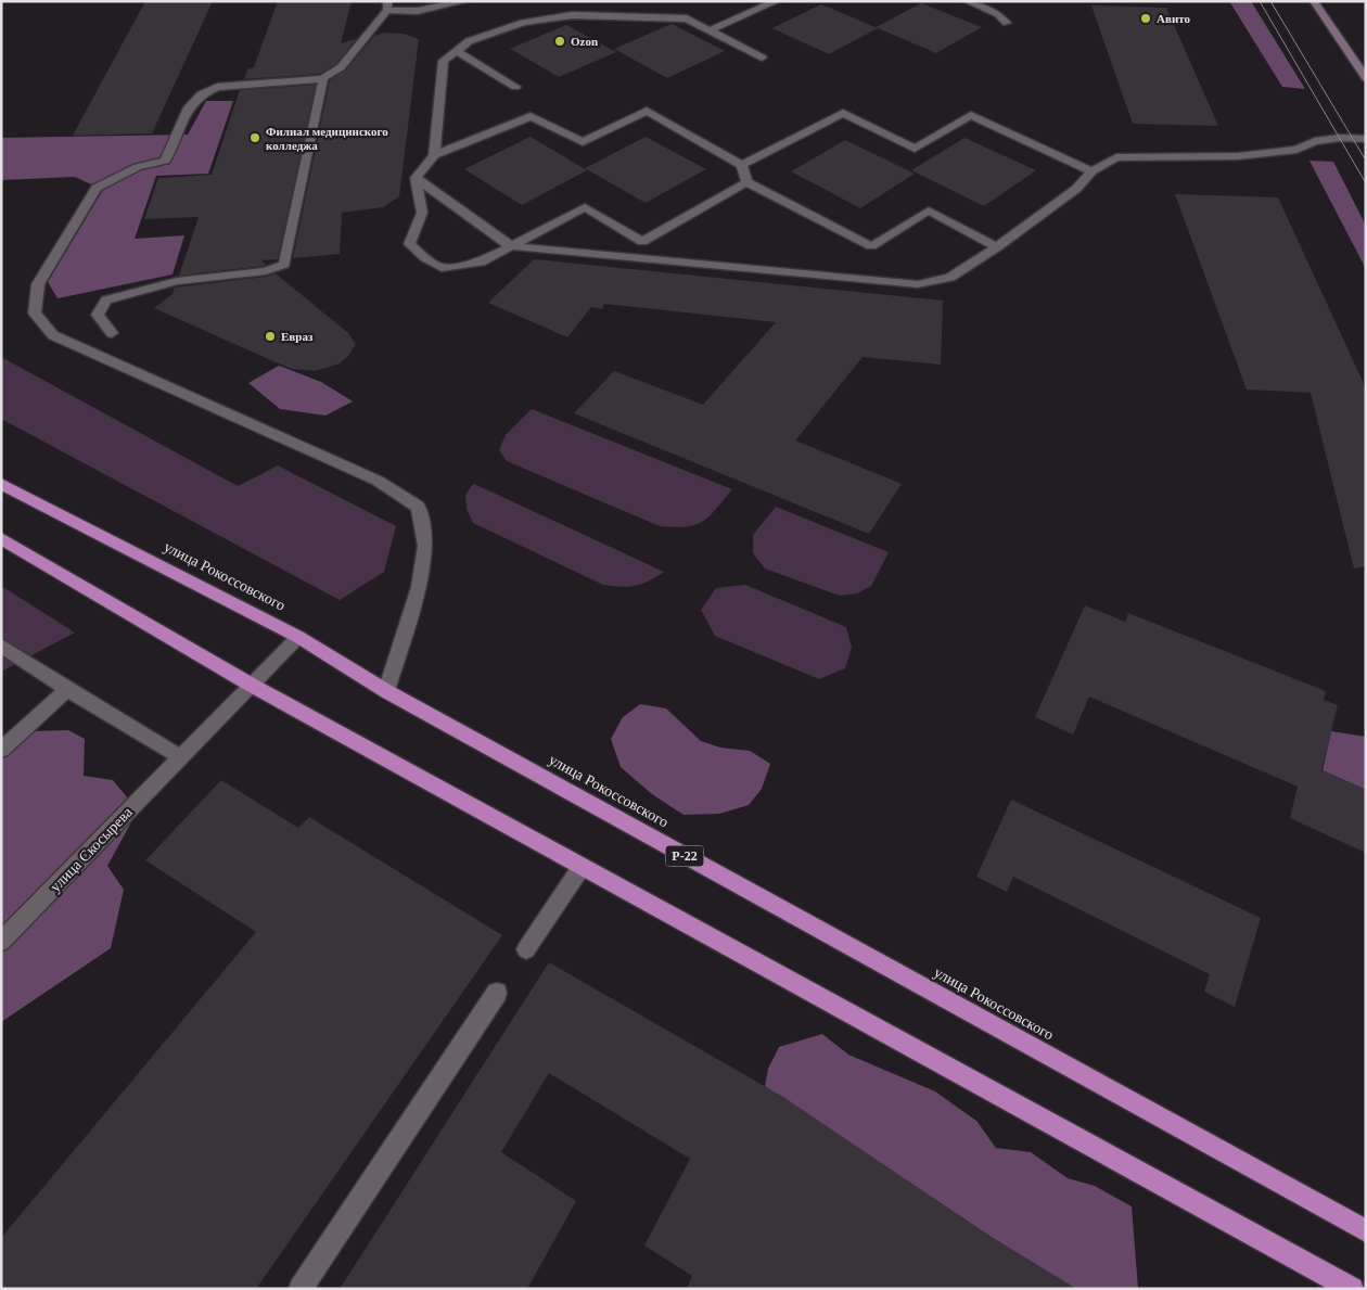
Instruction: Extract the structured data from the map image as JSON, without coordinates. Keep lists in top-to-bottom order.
{
  "streets": {
    "highway": ["улица Рокоссовского", "Р-22"],
    "street": ["улица Скосырева"]
  },
  "crossings": [
    ["улица Рокоссовского", "улица Скосырева"]
  ],
  "places": [
    "Авито",
    "Ozon",
    "Филиал медицинского колледжа",
    "Евраз"
  ]
}
